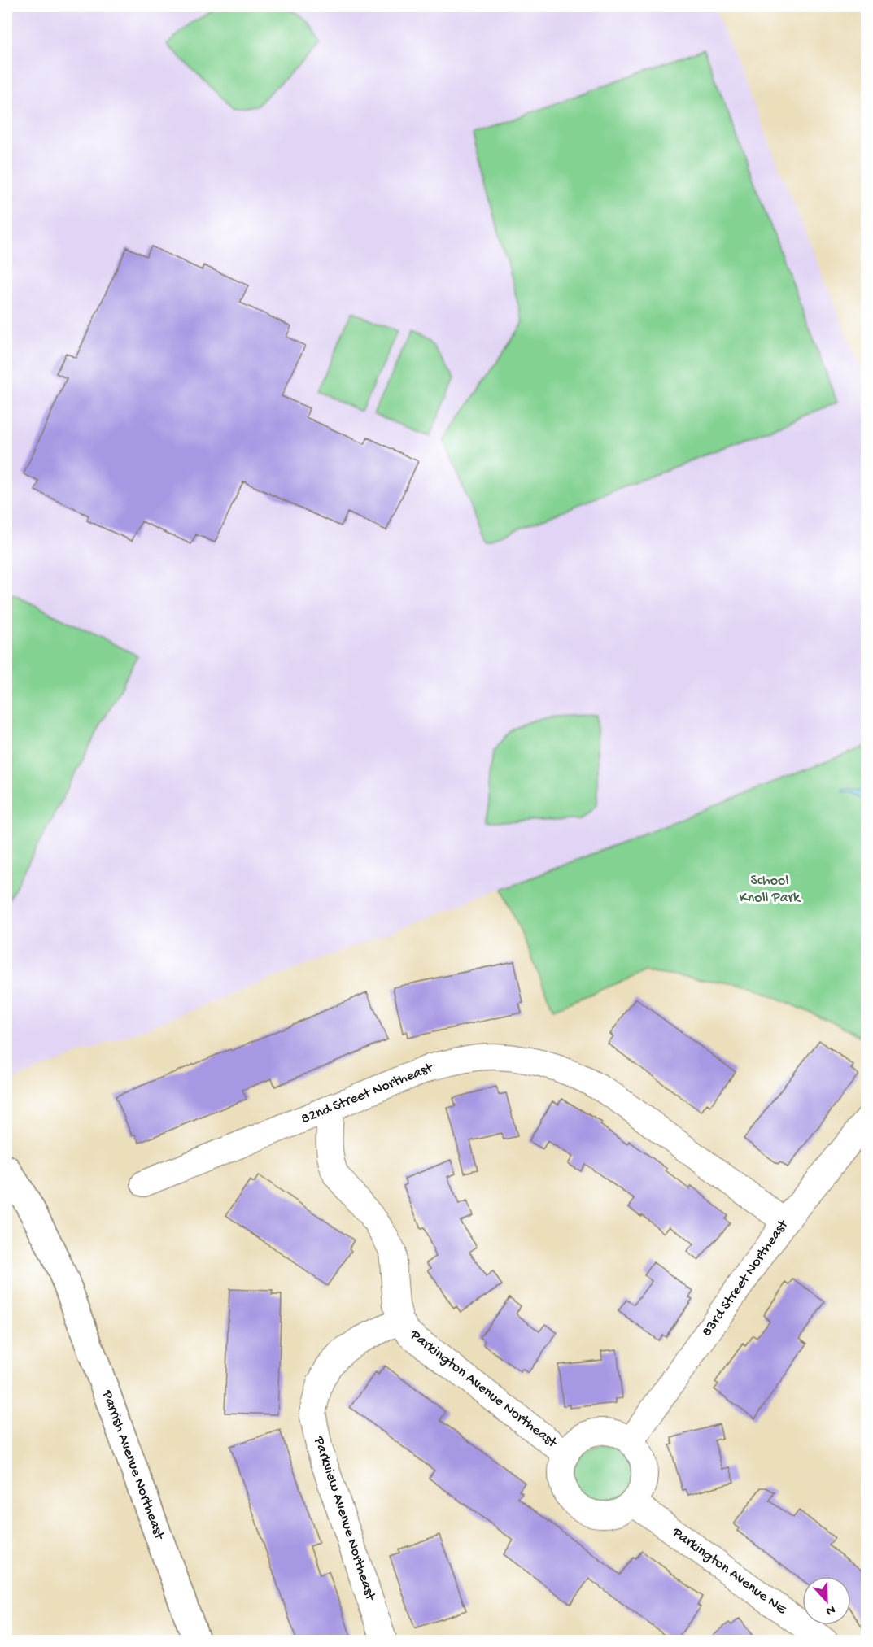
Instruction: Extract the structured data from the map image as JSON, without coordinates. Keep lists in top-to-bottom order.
{
  "streets": {
    "main road": ["Parrish Avenue Northeast"],
    "street": [
      "82nd Street Northeast",
      "83rd Street Northeast",
      "Parkington Avenue Northeast",
      "Parkview Avenue Northeast",
      "Parkington Avenue NE"
    ]
  },
  "crossings": [
    ["82nd Street Northeast", "83rd Street Northeast"],
    ["82nd Street Northeast", "Parkington Avenue Northeast"],
    ["83rd Street Northeast", "Parkington Avenue Northeast"],
    ["83rd Street Northeast", "Parkington Avenue NE"],
    ["Parkington Avenue Northeast", "Parkview Avenue Northeast"],
    ["Parkington Avenue Northeast", "Parkington Avenue NE"]
  ],
  "parks": ["School Knoll Park"],
  "north": "bottom"
}
